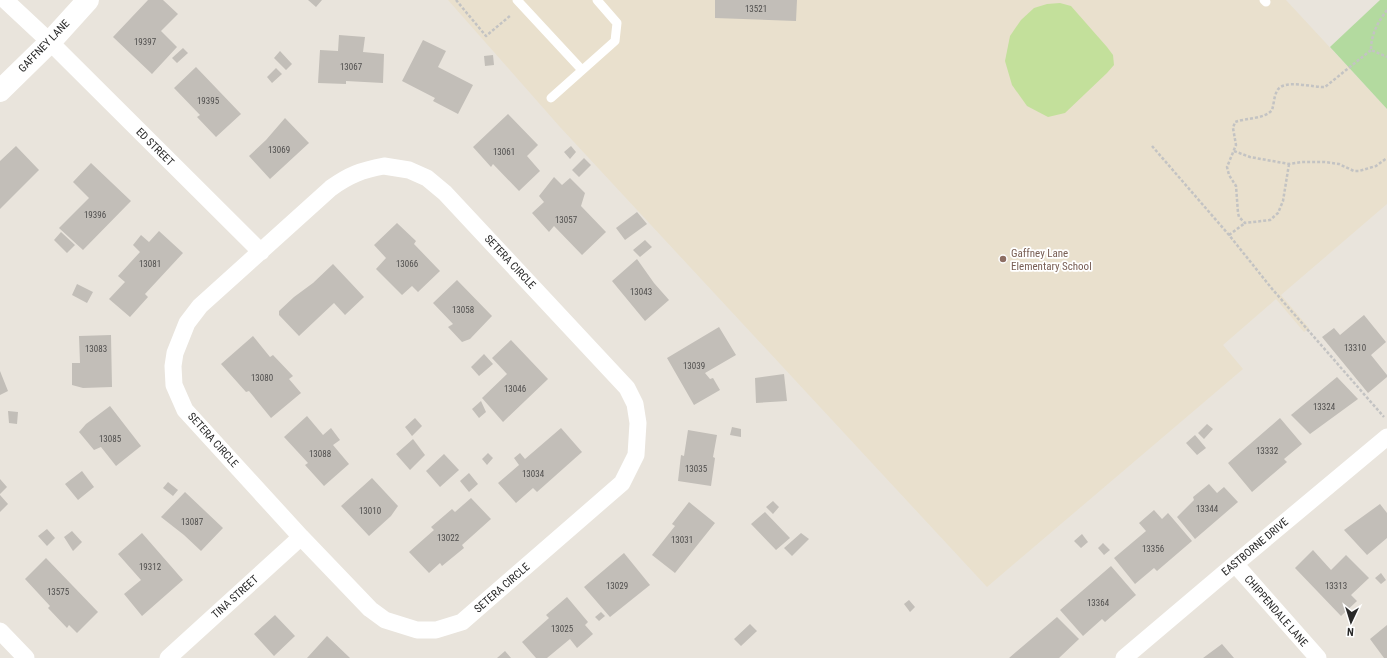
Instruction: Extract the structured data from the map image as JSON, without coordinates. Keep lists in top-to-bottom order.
{
  "streets": {
    "street": [
      "GAFFNEY LANE",
      "ED STREET",
      "SETERA CIRCLE",
      "EASTBORNE DRIVE",
      "TINA STREET",
      "CHIPPENDALE LANE"
    ]
  },
  "crossings": [
    ["GAFFNEY LANE", "ED STREET"],
    ["ED STREET", "SETERA CIRCLE"],
    ["SETERA CIRCLE", "TINA STREET"],
    ["EASTBORNE DRIVE", "CHIPPENDALE LANE"]
  ],
  "places": ["Gaffney Lane Elementary School"],
  "house_numbers": [
    "13521",
    "19397",
    "13067",
    "19395",
    "13069",
    "13061",
    "19396",
    "13057",
    "13081",
    "13066",
    "13043",
    "13058",
    "13310",
    "13083",
    "13039",
    "13080",
    "13046",
    "13324",
    "13085",
    "13332",
    "13088",
    "13035",
    "13034",
    "13344",
    "13010",
    "13087",
    "13022",
    "13031",
    "13356",
    "19312",
    "13029",
    "13313",
    "13575",
    "13364",
    "13025"
  ],
  "north": "bottom"
}
